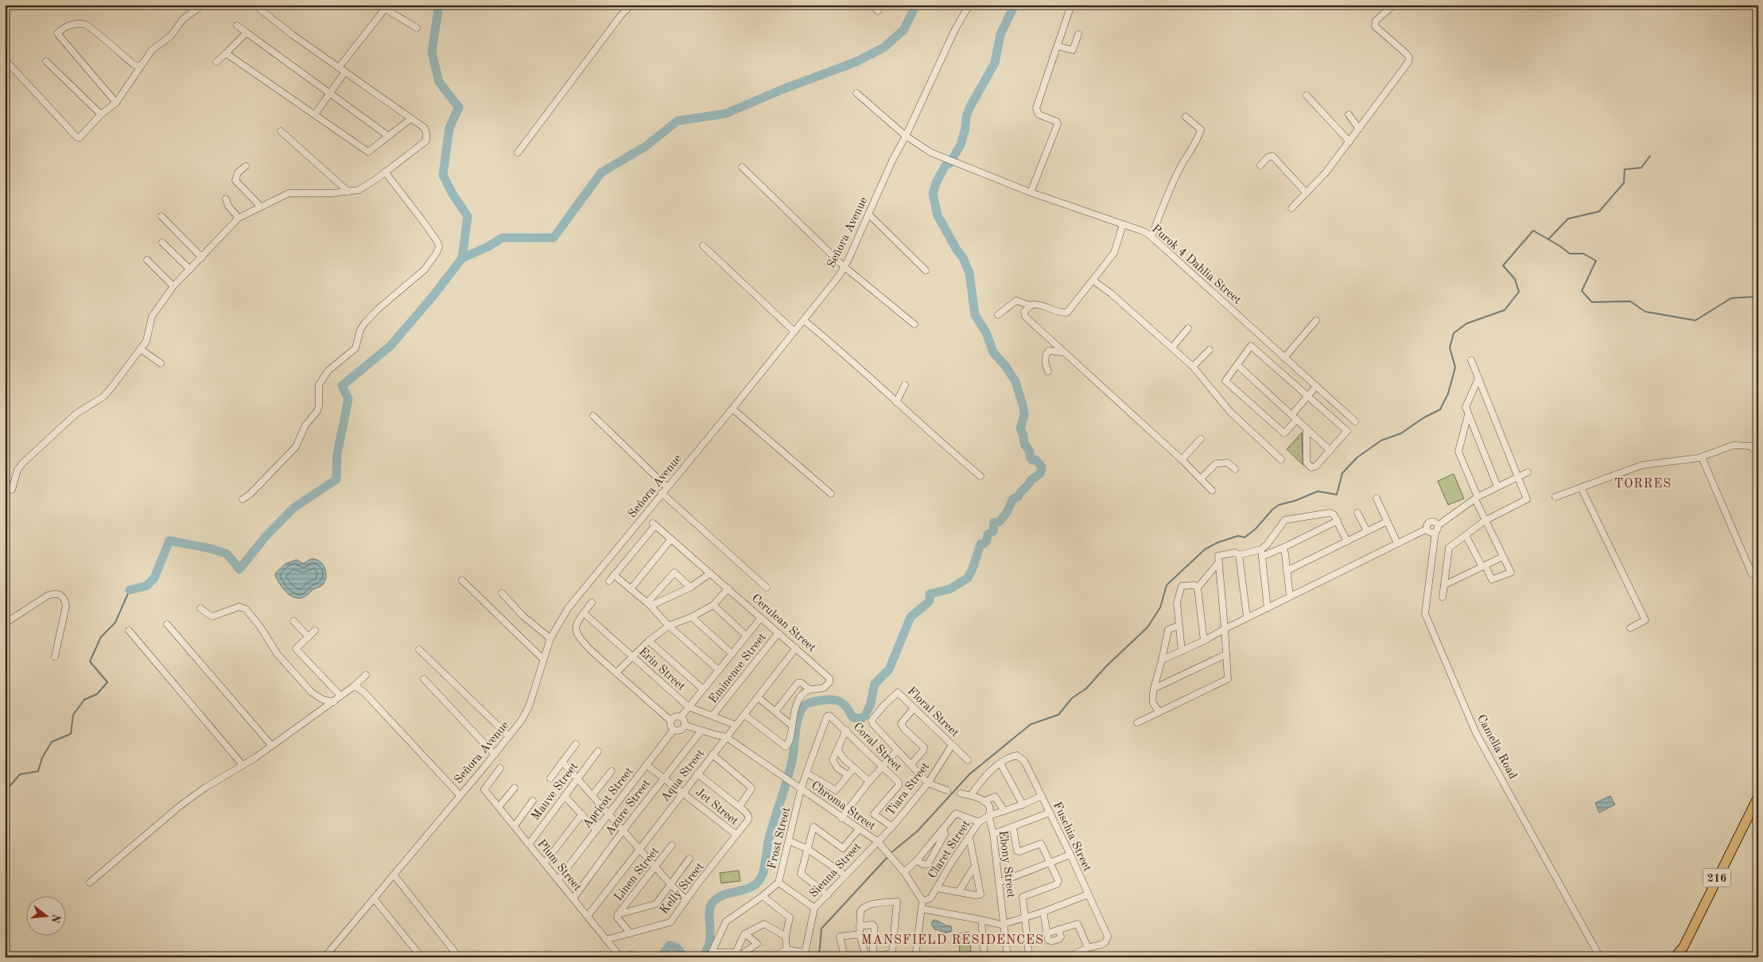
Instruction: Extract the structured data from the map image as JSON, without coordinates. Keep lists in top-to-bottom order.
{
  "streets": {
    "main road": ["216"],
    "street": [
      "Señora Avenue",
      "Purok 4 Dahlia Street",
      "Cerulean Street",
      "Eminence Street",
      "Erin Street",
      "Floral Street",
      "Coral Street",
      "Camella Road",
      "Aqua Street",
      "Tiara Street",
      "Mauve Street",
      "Apricot Street",
      "Chroma Street",
      "Jet Street",
      "Azure Street",
      "Fuschia Street",
      "Frost Street",
      "Claret Street",
      "Ebony Street",
      "Plum Street",
      "Sienna Street",
      "Linen Street",
      "Kelly Street"
    ]
  },
  "crossings": [
    ["Señora Avenue", "Purok 4 Dahlia Street"],
    ["Cerulean Street", "Eminence Street"],
    ["Cerulean Street", "Aqua Street"],
    ["Eminence Street", "Erin Street"],
    ["Erin Street", "Aqua Street"],
    ["Floral Street", "Tiara Street"],
    ["Coral Street", "Tiara Street"],
    ["Coral Street", "Frost Street"],
    ["Aqua Street", "Chroma Street"],
    ["Aqua Street", "Jet Street"],
    ["Aqua Street", "Plum Street"],
    ["Tiara Street", "Chroma Street"],
    ["Tiara Street", "Sienna Street"],
    ["Mauve Street", "Plum Street"],
    ["Apricot Street", "Chroma Street"],
    ["Apricot Street", "Jet Street"],
    ["Apricot Street", "Plum Street"],
    ["Chroma Street", "Azure Street"],
    ["Chroma Street", "Frost Street"],
    ["Chroma Street", "Claret Street"],
    ["Chroma Street", "Sienna Street"],
    ["Jet Street", "Azure Street"],
    ["Jet Street", "Kelly Street"],
    ["Azure Street", "Plum Street"],
    ["Fuschia Street", "Claret Street"],
    ["Claret Street", "Ebony Street"],
    ["Plum Street", "Kelly Street"],
    ["Linen Street", "Kelly Street"]
  ],
  "districts": ["TORRES", "MANSFIELD RESIDENCES"],
  "north": "right"
}
